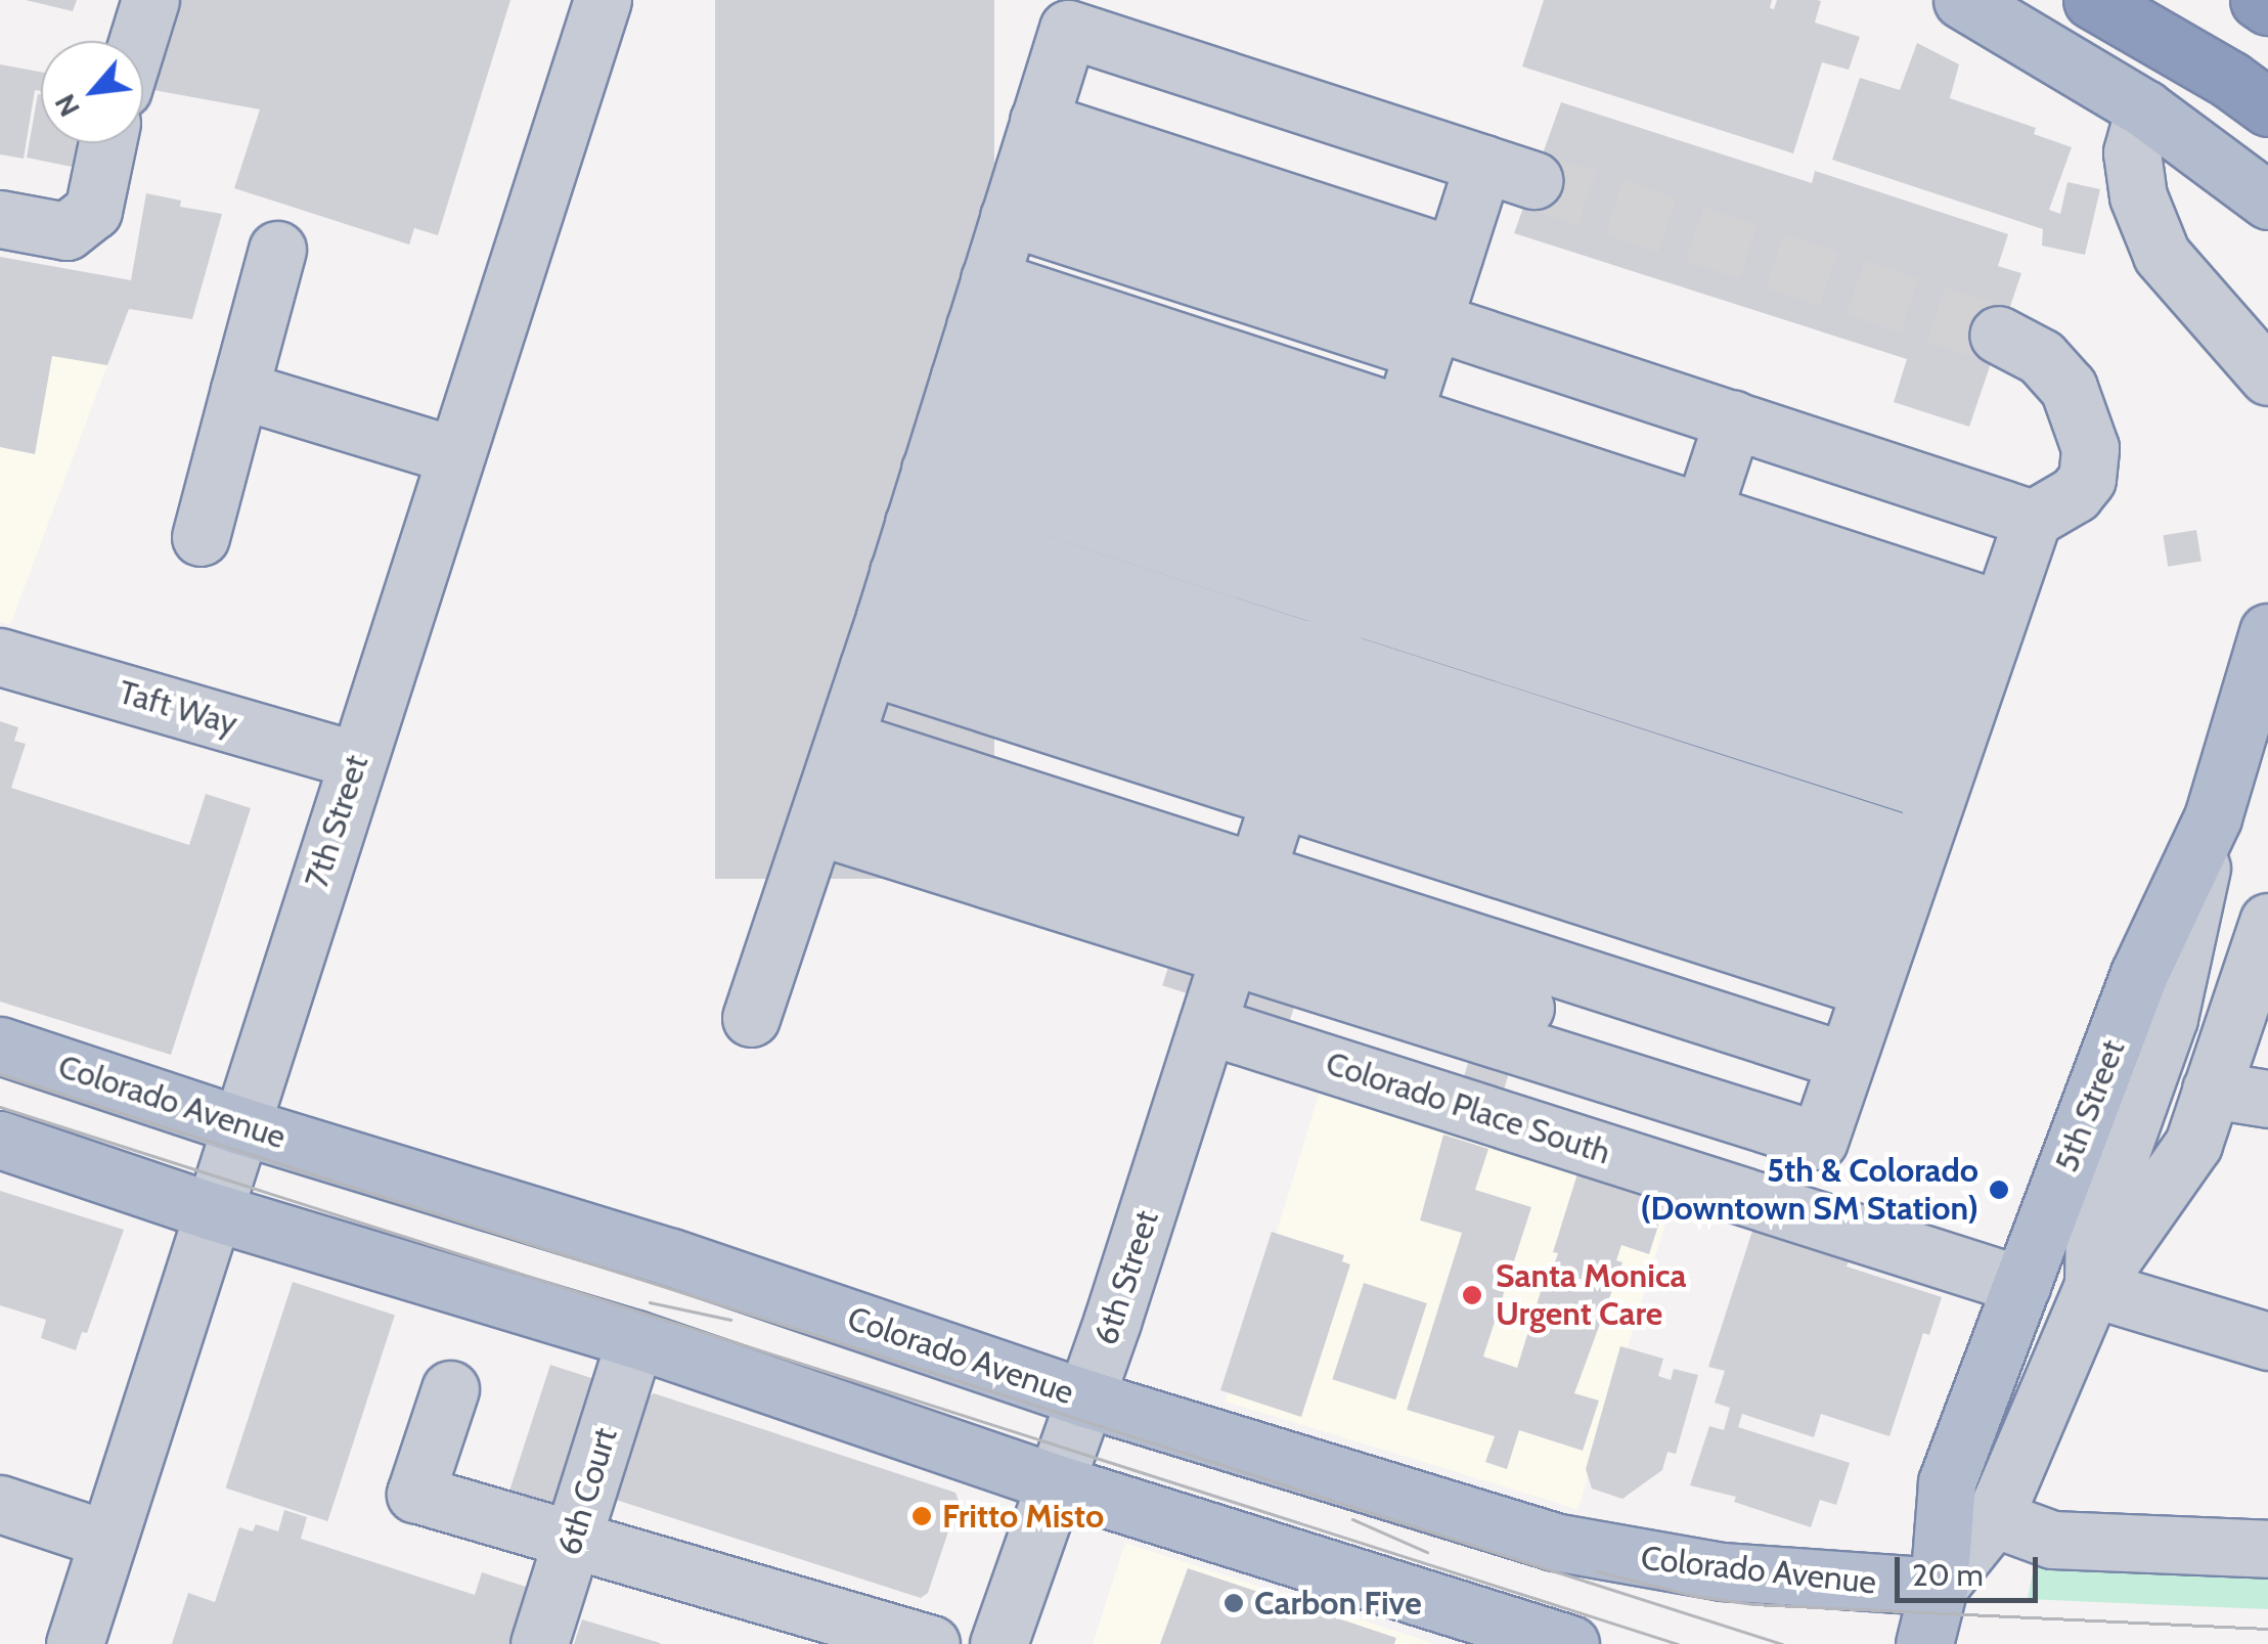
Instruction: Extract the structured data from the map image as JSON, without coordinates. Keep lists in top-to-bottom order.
{
  "streets": {
    "main road": ["Colorado Avenue", "5th Street"],
    "street": [
      "Taft Way",
      "7th Street",
      "Colorado Place South",
      "6th Street",
      "6th Court"
    ]
  },
  "crossings": [
    ["Taft Way", "7th Street"],
    ["7th Street", "Colorado Avenue"],
    ["Colorado Avenue", "5th Street"],
    ["Colorado Avenue", "6th Street"],
    ["5th Street", "Colorado Place South"],
    ["Colorado Place South", "6th Street"]
  ],
  "places": [
    "5th & Colorado (Downtown SM Station)",
    "Santa Monica Urgent Care",
    "Fritto Misto",
    "Carbon Five"
  ],
  "scale_bar": "20 m",
  "north": "bottom left"
}
